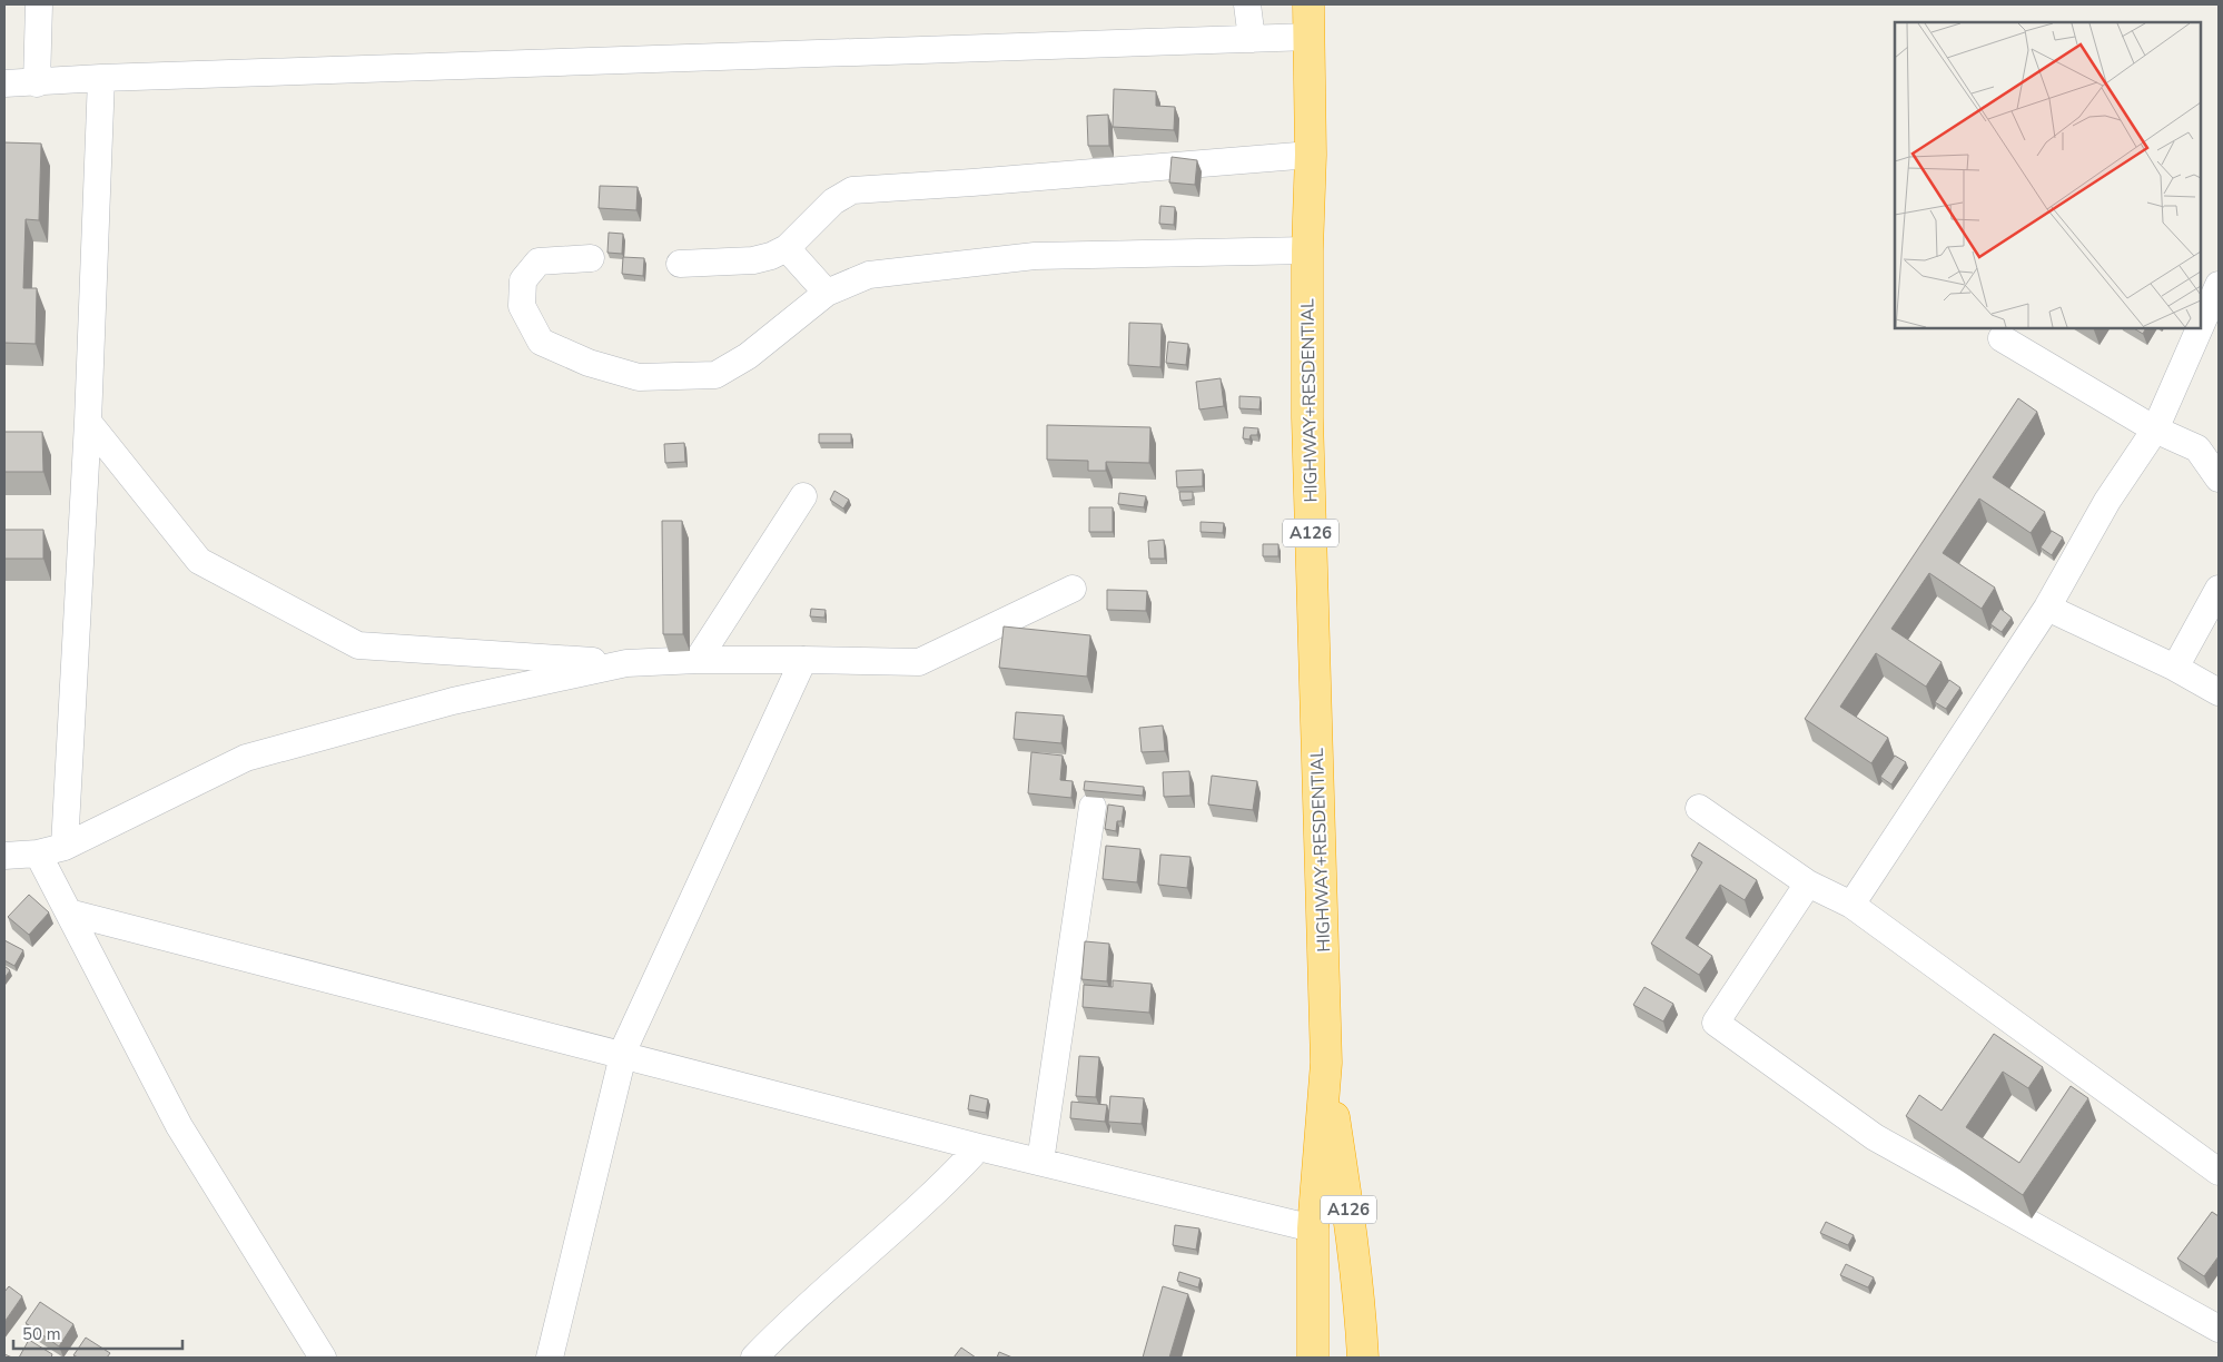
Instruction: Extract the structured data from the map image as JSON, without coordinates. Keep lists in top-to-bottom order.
{
  "streets": {
    "highway": ["HIGHWAY+RESDENTIAL", "A126"]
  },
  "crossings": [
    ["HIGHWAY+RESDENTIAL", "A126"]
  ],
  "scale_bar": "50 m"
}
